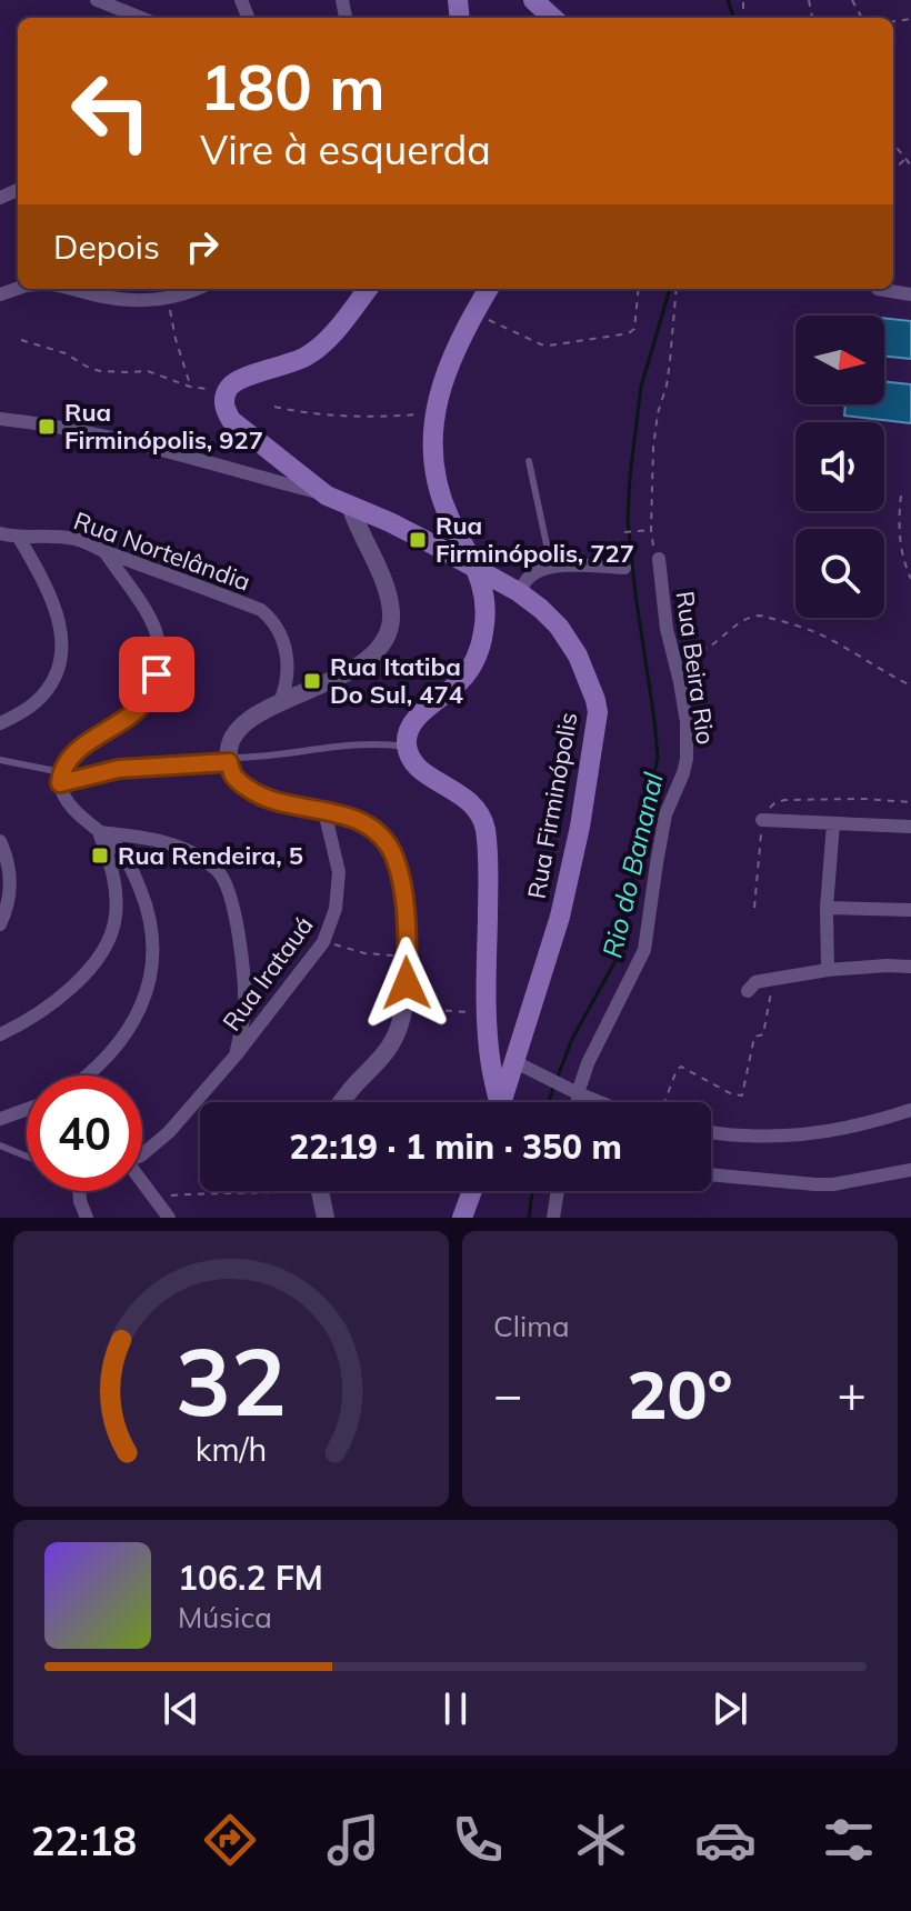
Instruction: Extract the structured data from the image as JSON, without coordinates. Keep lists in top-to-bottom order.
{
  "streets": {
    "main road": ["Rua Firminópolis"],
    "street": ["Rua Nortelândia", "Rua Beira Rio", "Rua Iratauá"]
  },
  "water": ["Rio do Bananal"],
  "places": {
    "transit": [
      "Rua Firminópolis, 927",
      "Rua Firminópolis, 727",
      "Rua Itatiba Do Sul, 474",
      "Rua Rendeira, 5"
    ]
  },
  "north": "right",
  "page": {
    "turn": ["180 m", "Vire à esquerda"],
    "then": "Depois",
    "limit": "40",
    "trip": "22:19 · 1 min · 350 m",
    "tile": "Clima",
    "heat": ["−", "20°", "+"],
    "song": ["106.2 FM", "Música"],
    "tabs": "22:18",
    "gauge": ["32", "km/h"]
  }
}
